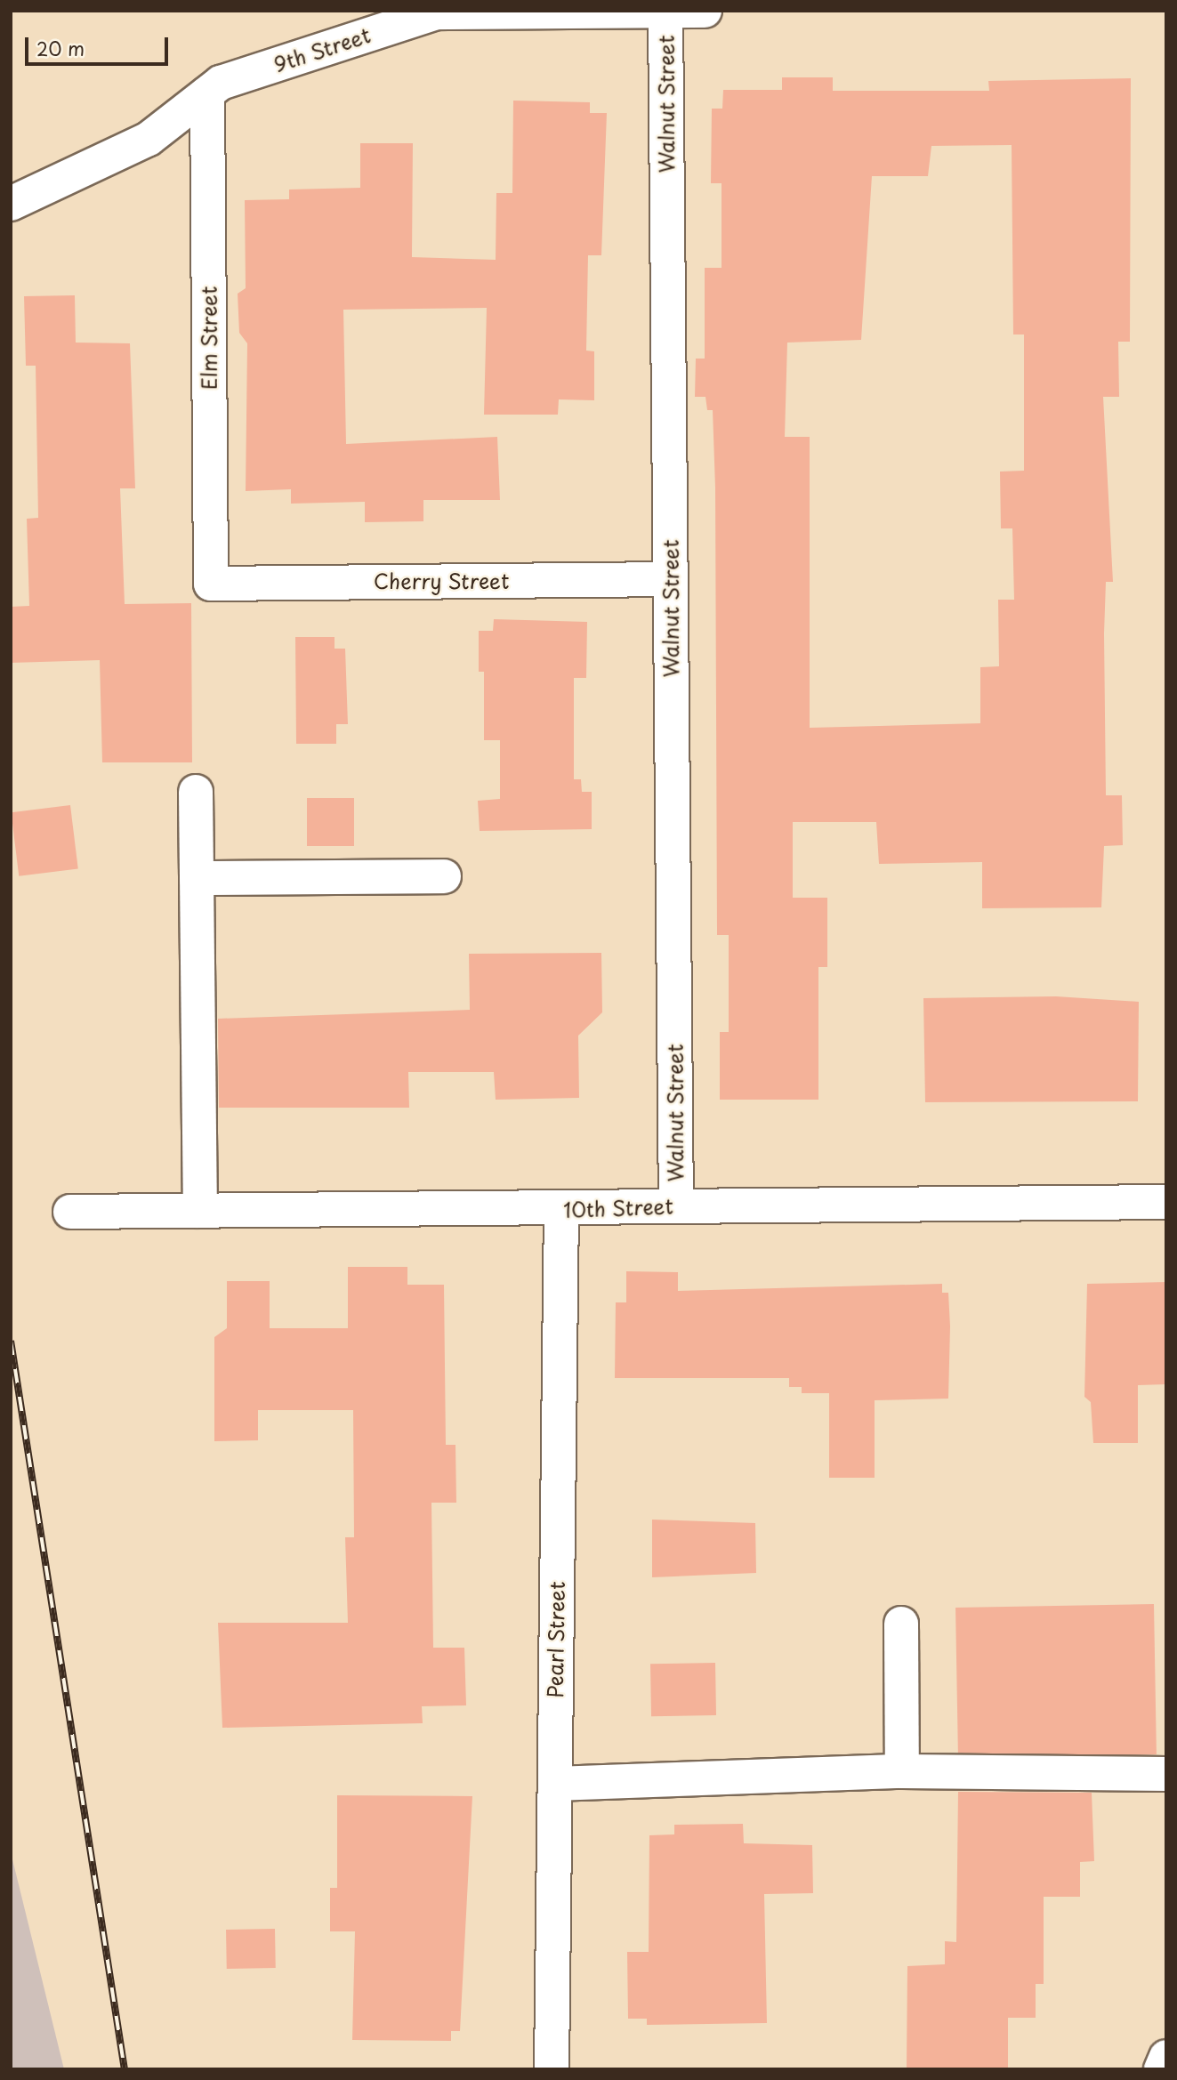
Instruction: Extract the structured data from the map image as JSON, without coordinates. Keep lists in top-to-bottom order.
{
  "streets": {
    "street": [
      "9th Street",
      "Walnut Street",
      "Elm Street",
      "Cherry Street",
      "10th Street",
      "Pearl Street"
    ]
  },
  "crossings": [
    ["9th Street", "Walnut Street"],
    ["9th Street", "Elm Street"],
    ["Walnut Street", "Cherry Street"],
    ["Walnut Street", "10th Street"],
    ["Elm Street", "Cherry Street"],
    ["10th Street", "Pearl Street"]
  ],
  "scale_bar": "20 m"
}
